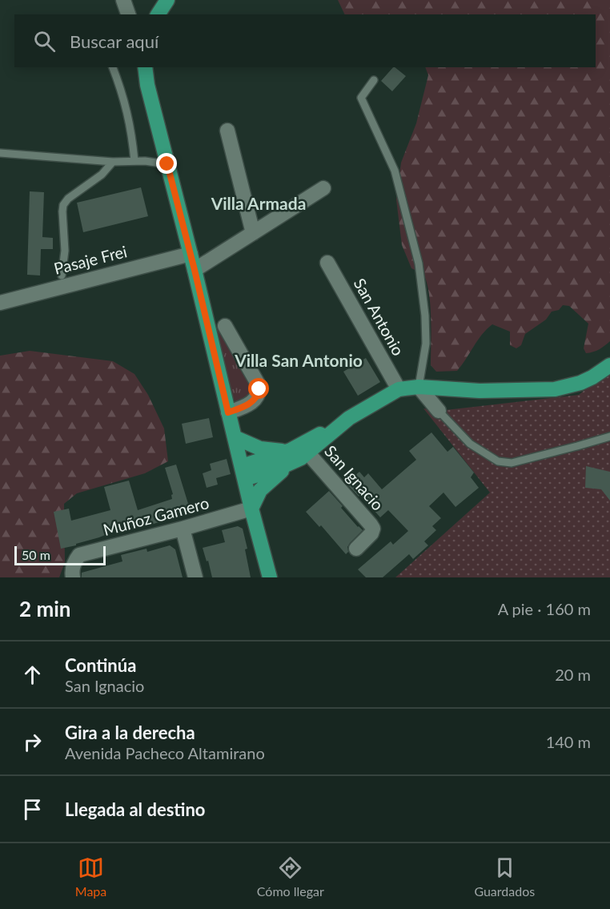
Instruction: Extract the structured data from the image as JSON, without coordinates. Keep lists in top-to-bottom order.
{
  "streets": {
    "street": [
      "Pasaje Frei",
      "San Antonio",
      "San Ignacio",
      "Muñoz Gamero"
    ]
  },
  "districts": ["Villa Armada", "Villa San Antonio"],
  "scale_bar": "50 m",
  "page": {
    "search": "Buscar aquí",
    "scale": "50 m",
    "heading": ["2 min", "A pie · 160 m"],
    "list": [
      ["Continúa", "San Ignacio", "20 m"],
      ["Gira a la derecha", "Avenida Pacheco Altamirano", "140 m"],
      "Llegada al destino"
    ],
    "nav": ["Mapa", "Cómo llegar", "Guardados"]
  }
}
